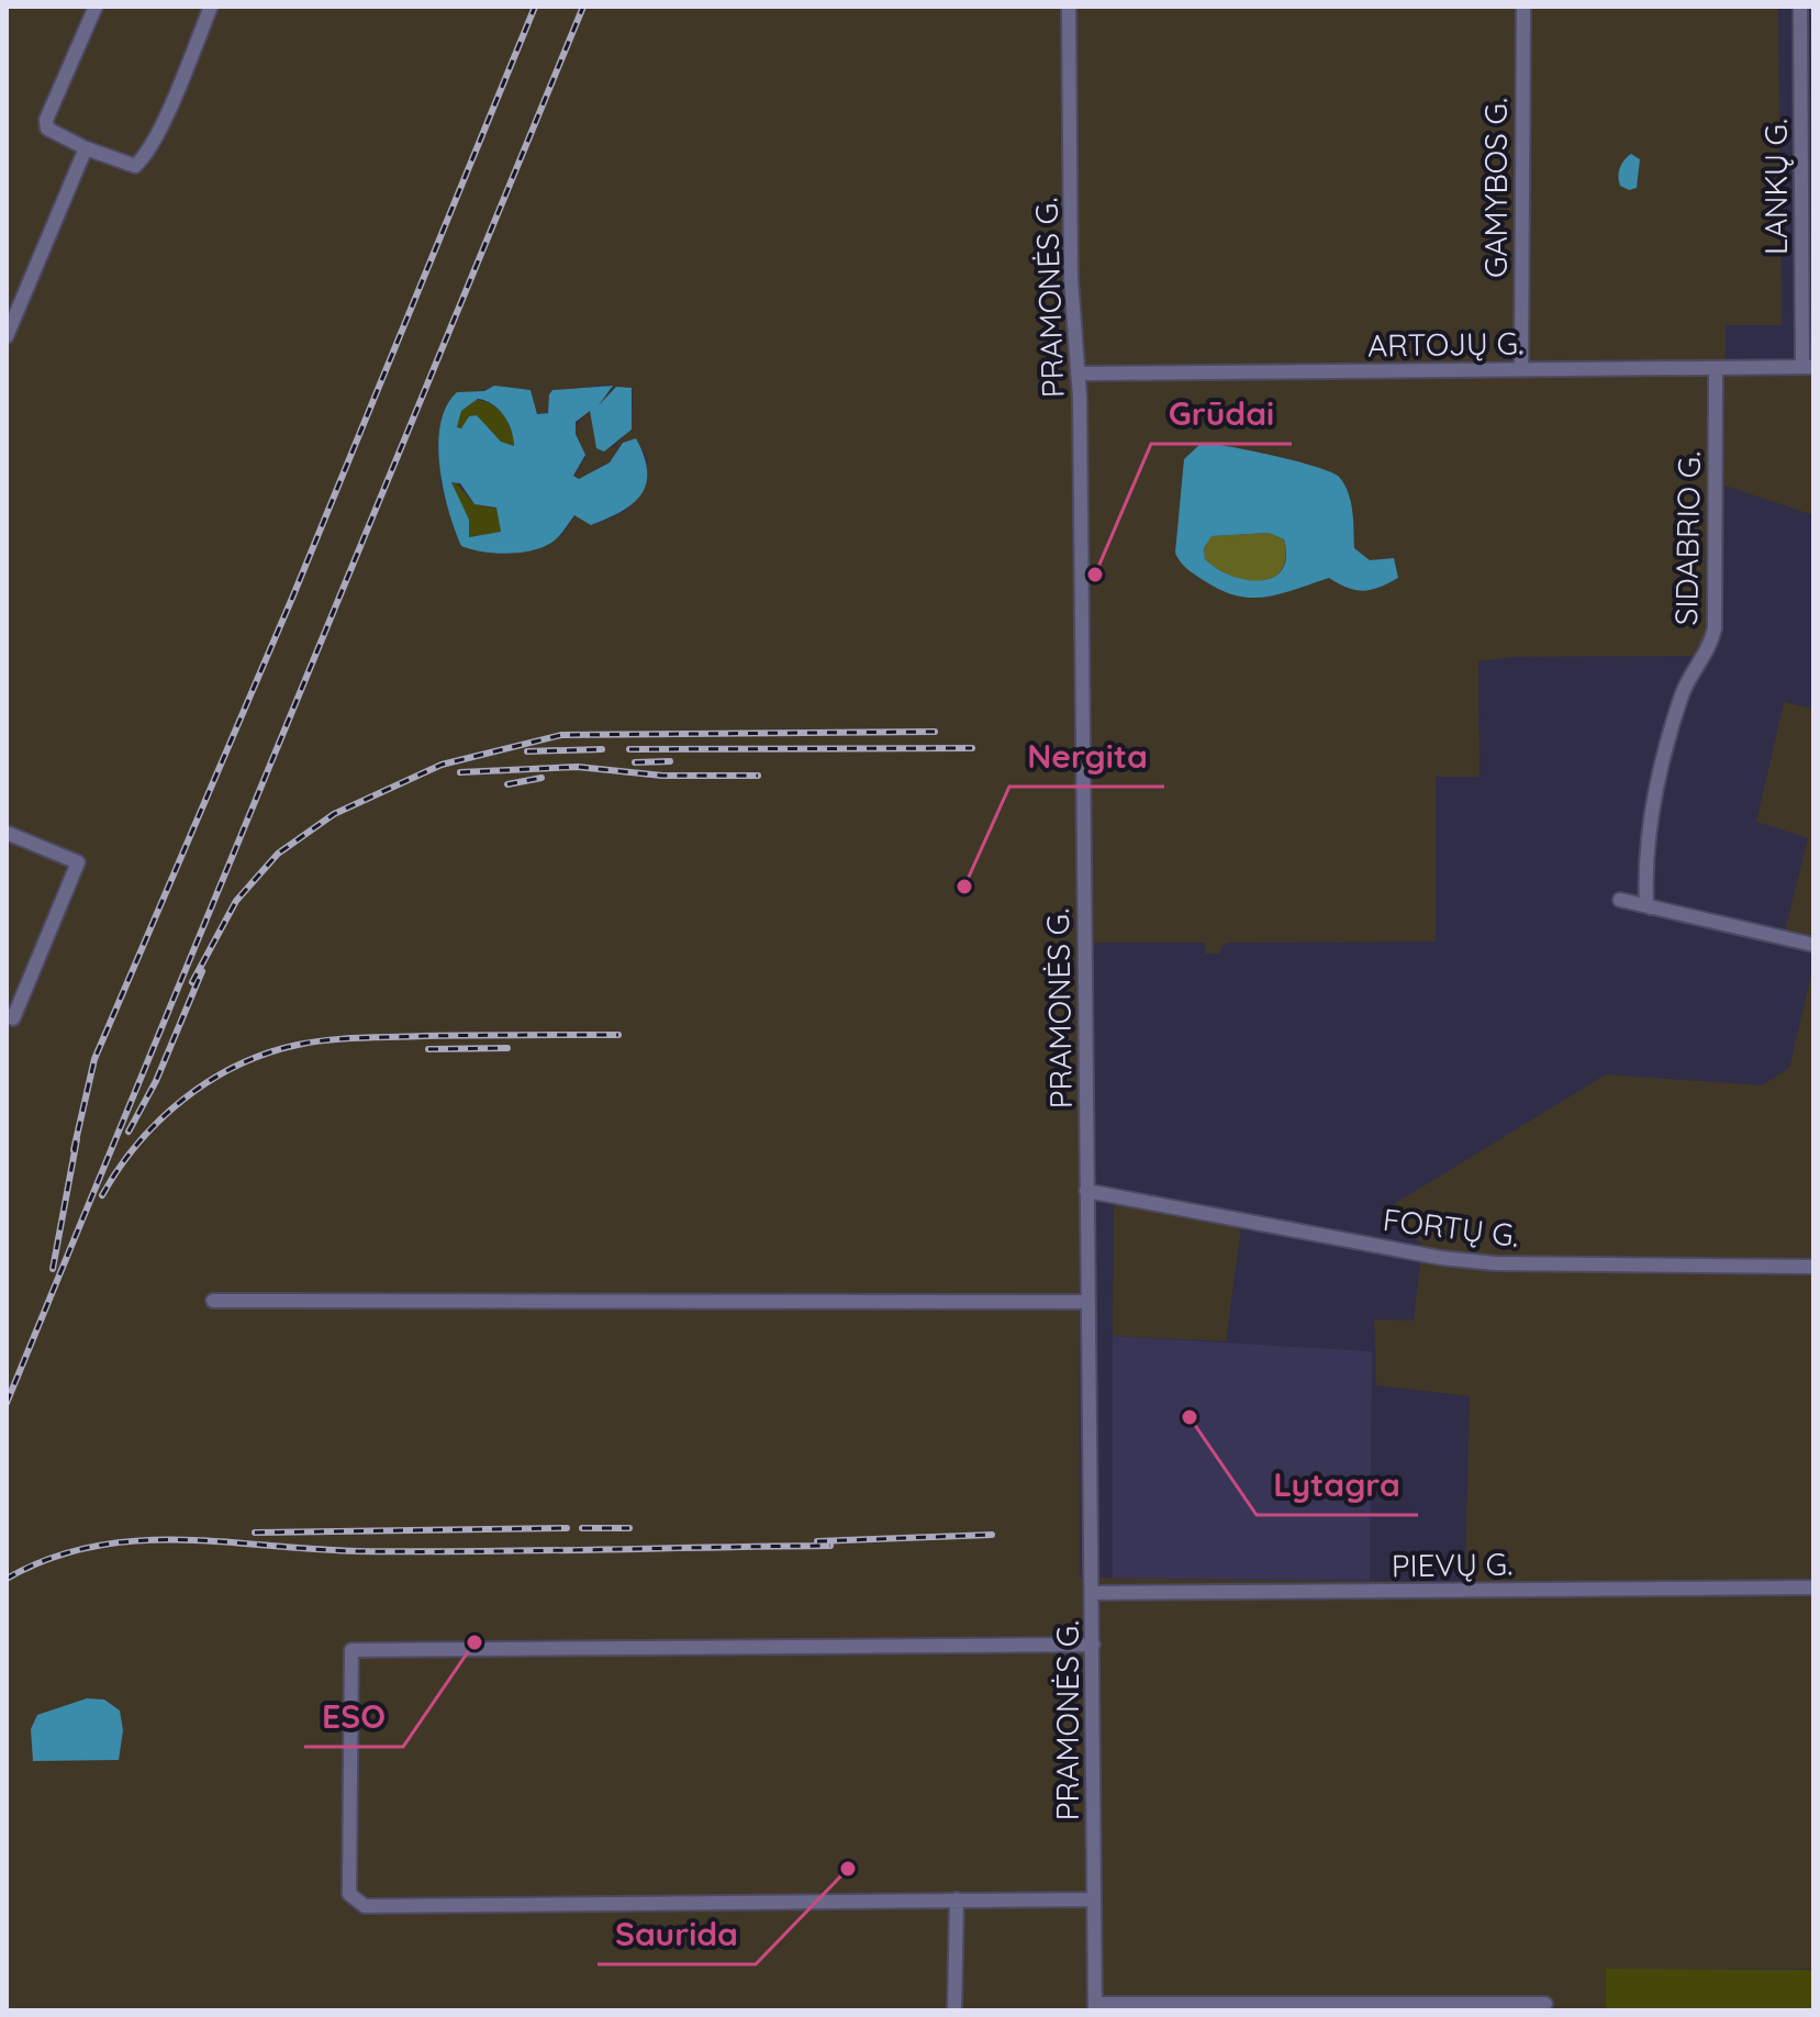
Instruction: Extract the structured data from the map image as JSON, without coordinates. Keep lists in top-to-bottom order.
{
  "streets": {
    "street": [
      "LANKŲ G.",
      "GAMYBOS G.",
      "PRAMONĖS G.",
      "ARTOJŲ G.",
      "SIDABRIO G.",
      "FORTŲ G.",
      "PIEVŲ G."
    ]
  },
  "crossings": [
    ["LANKŲ G.", "ARTOJŲ G."],
    ["GAMYBOS G.", "ARTOJŲ G."],
    ["PRAMONĖS G.", "ARTOJŲ G."],
    ["PRAMONĖS G.", "FORTŲ G."],
    ["PRAMONĖS G.", "PIEVŲ G."],
    ["ARTOJŲ G.", "SIDABRIO G."]
  ],
  "places": [
    "Grūdai",
    "Nergita",
    "Lytagra",
    "ESO",
    "Saurida"
  ]
}
